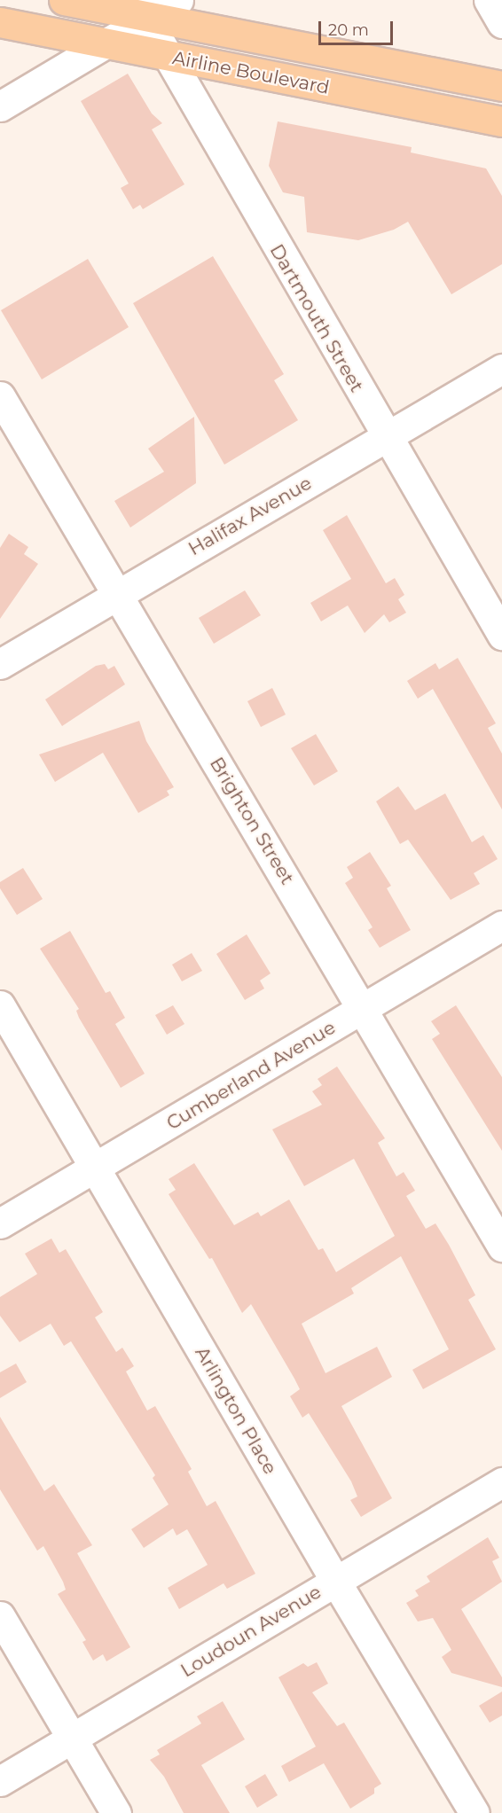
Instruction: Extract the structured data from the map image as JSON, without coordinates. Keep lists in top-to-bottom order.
{
  "streets": {
    "main road": ["Airline Boulevard"],
    "street": [
      "Dartmouth Street",
      "Halifax Avenue",
      "Brighton Street",
      "Cumberland Avenue",
      "Arlington Place",
      "Loudoun Avenue"
    ]
  },
  "crossings": [
    ["Airline Boulevard", "Dartmouth Street"],
    ["Dartmouth Street", "Halifax Avenue"],
    ["Halifax Avenue", "Brighton Street"],
    ["Brighton Street", "Cumberland Avenue"],
    ["Cumberland Avenue", "Arlington Place"],
    ["Arlington Place", "Loudoun Avenue"]
  ],
  "scale_bar": "20 m"
}
